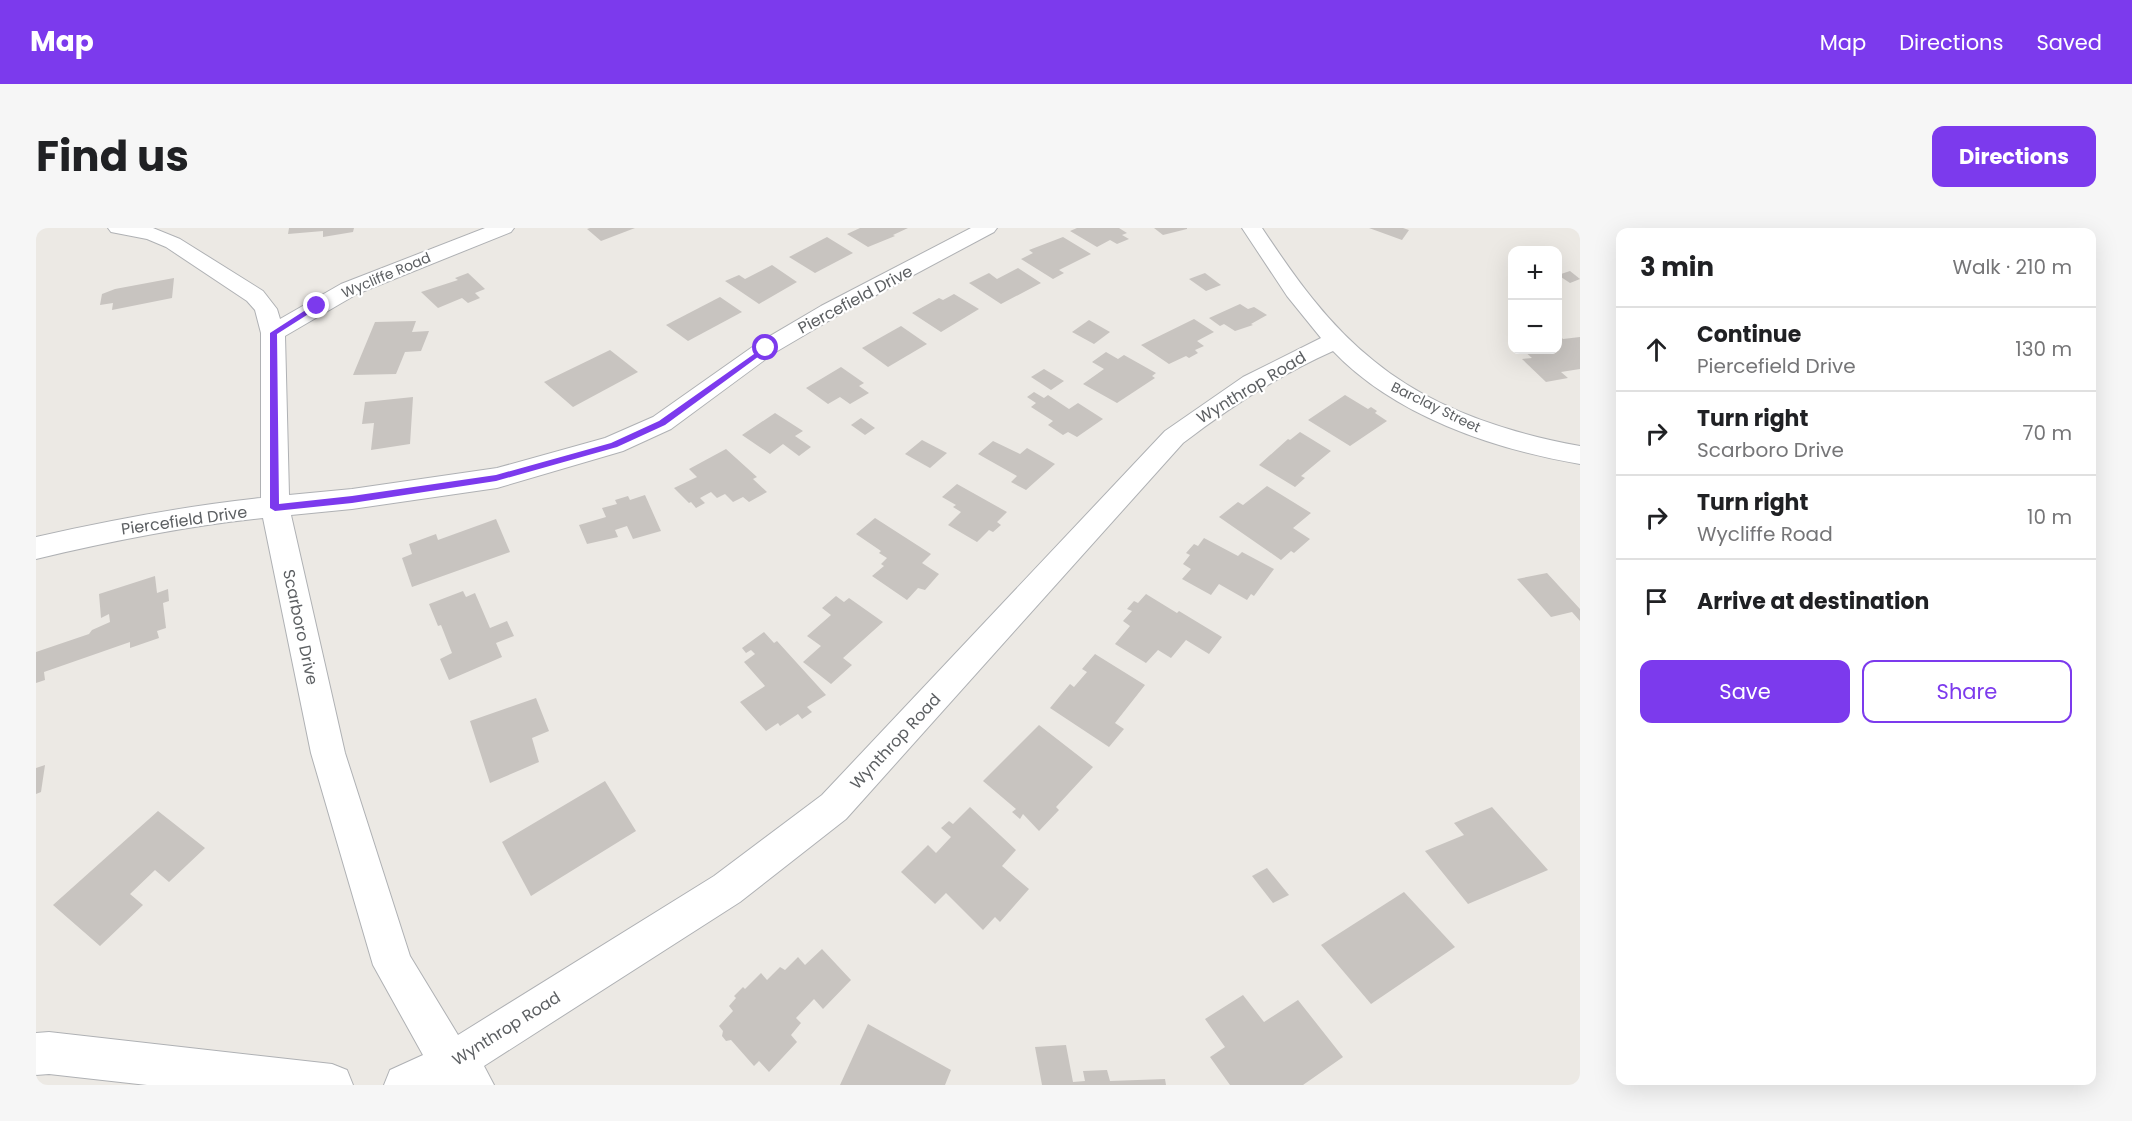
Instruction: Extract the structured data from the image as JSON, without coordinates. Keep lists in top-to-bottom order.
{
  "streets": {
    "street": [
      "Wycliffe Road",
      "Piercefield Drive",
      "Wynthrop Road",
      "Barclay Street",
      "Scarboro Drive"
    ]
  },
  "crossings": [
    ["Wycliffe Road", "Scarboro Drive"],
    ["Piercefield Drive", "Scarboro Drive"],
    ["Wynthrop Road", "Barclay Street"],
    ["Wynthrop Road", "Scarboro Drive"]
  ],
  "page": {
    "header": "Map",
    "nav": ["Map", "Directions", "Saved"],
    "title": "Find us",
    "buttons": [
      "Directions",
      ["Save", "Share"]
    ],
    "heading": ["3 min", "Walk · 210 m"],
    "map_buttons": ["+", "−"],
    "list": [
      ["Continue", "Piercefield Drive", "130 m"],
      ["Turn right", "Scarboro Drive", "70 m"],
      ["Turn right", "Wycliffe Road", "10 m"],
      "Arrive at destination"
    ]
  }
}
